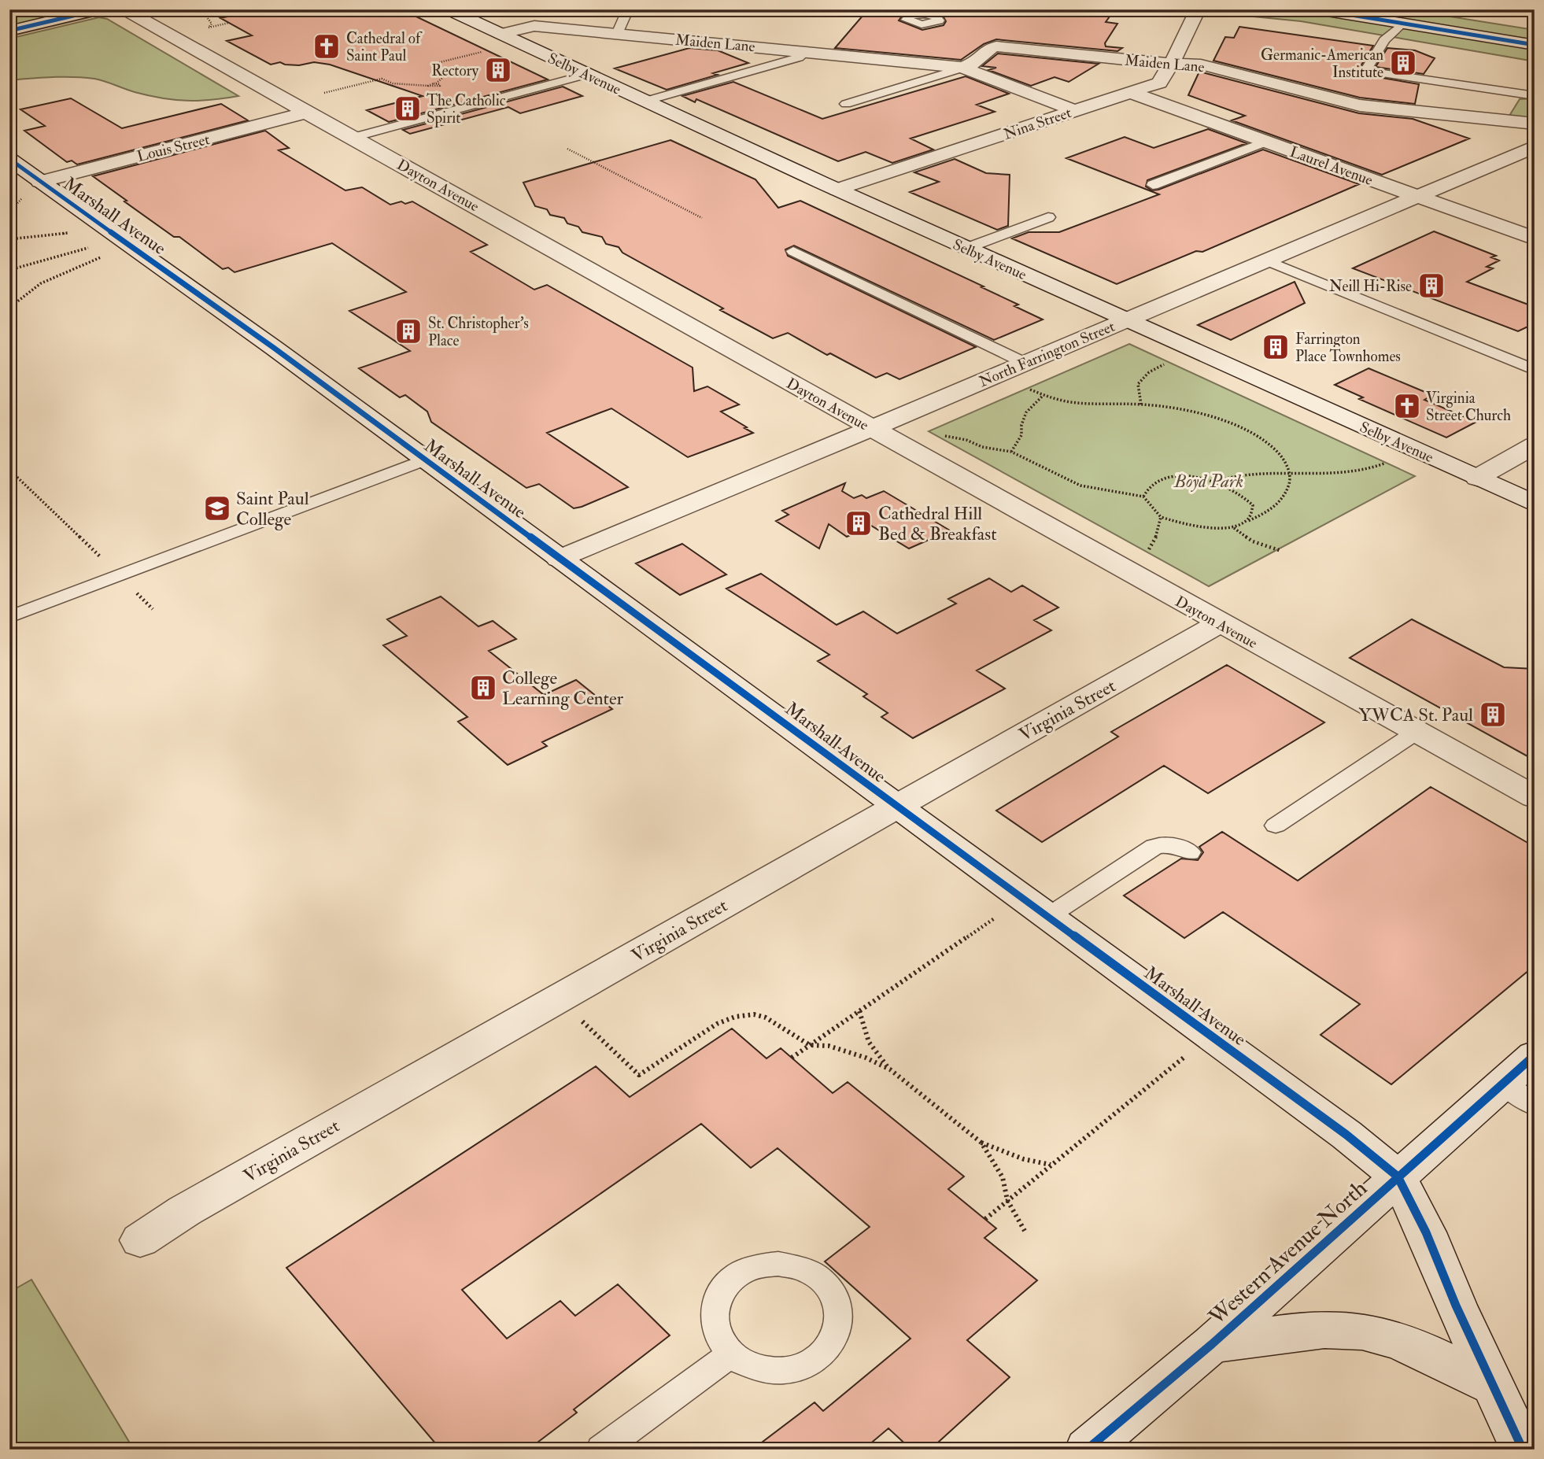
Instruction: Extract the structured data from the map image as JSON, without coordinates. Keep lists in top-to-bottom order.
{
  "streets": {
    "street": [
      "Maiden Lane",
      "Selby Avenue",
      "Nina Street",
      "Louis Street",
      "Laurel Avenue",
      "Dayton Avenue",
      "Marshall Avenue",
      "North Farrington Street",
      "Virginia Street",
      "Western Avenue North"
    ]
  },
  "crossings": [
    ["Maiden Lane", "Selby Avenue"],
    ["Maiden Lane", "Nina Street"],
    ["Selby Avenue", "Nina Street"],
    ["Selby Avenue", "North Farrington Street"],
    ["Nina Street", "Laurel Avenue"],
    ["Louis Street", "Dayton Avenue"],
    ["Louis Street", "Marshall Avenue"],
    ["Laurel Avenue", "North Farrington Street"],
    ["Dayton Avenue", "North Farrington Street"],
    ["Dayton Avenue", "Virginia Street"],
    ["Marshall Avenue", "North Farrington Street"],
    ["Marshall Avenue", "Virginia Street"],
    ["Marshall Avenue", "Western Avenue North"]
  ],
  "parks": ["Boyd Park"],
  "places": {
    "church": ["Cathedral of Saint Paul", "Virginia Street Church"],
    "building": [
      "Germanic-American Institute",
      "Rectory",
      "The Catholic Spirit",
      "Neill Hi-Rise",
      "St. Christopher's Place",
      "Farrington Place Townhomes",
      "Cathedral Hill Bed & Breakfast",
      "College Learning Center",
      "YWCA St. Paul"
    ],
    "school or university": ["Saint Paul College"]
  }
}
